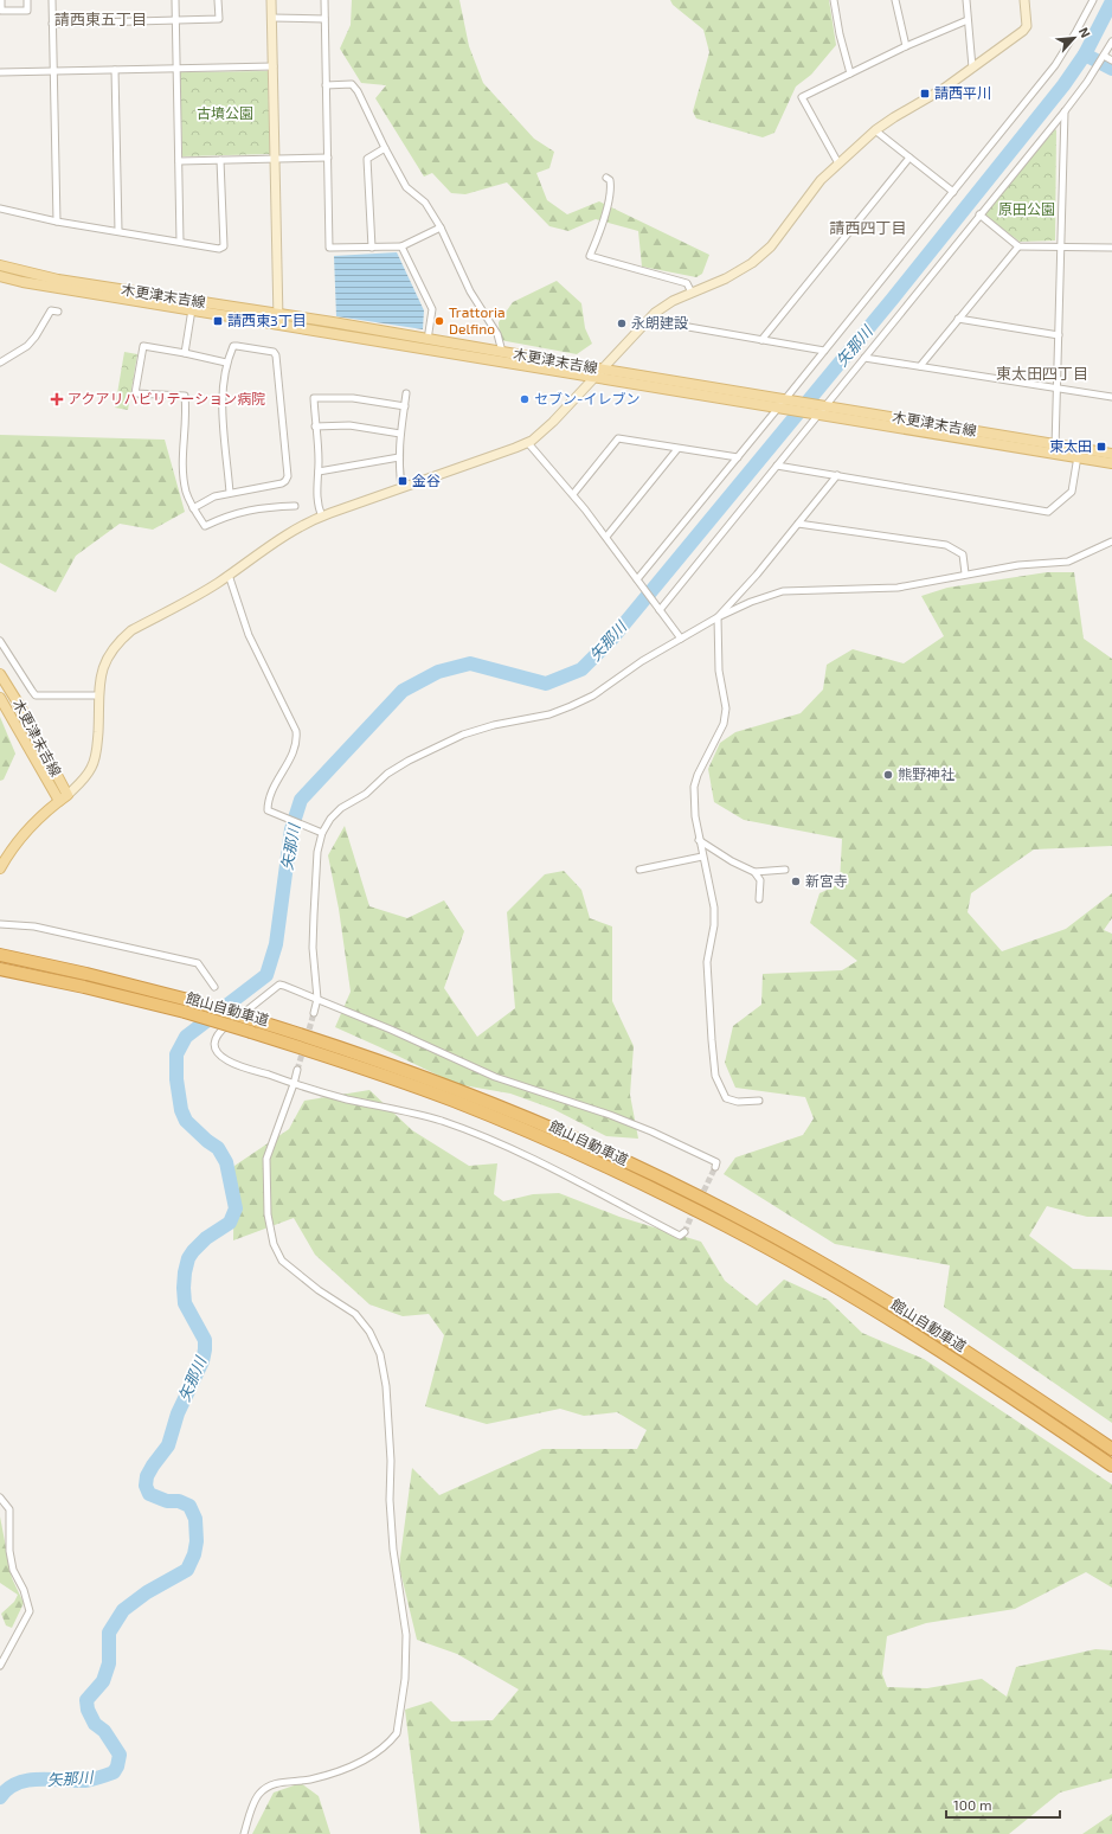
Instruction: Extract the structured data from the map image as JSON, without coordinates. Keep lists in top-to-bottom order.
{
  "streets": {
    "highway": ["館山自動車道"],
    "main road": ["木更津末吉線"]
  },
  "districts": ["請西東五丁目", "請西四丁目", "東太田四丁目"],
  "water": ["矢那川"],
  "parks": ["古墳公園", "原田公園"],
  "places": {
    "transit": [
      "請西平川",
      "請西東3丁目",
      "東太田",
      "金谷"
    ],
    "other": [
      "Trattoria Delfino",
      "永朗建設",
      "セブン-イレブン",
      "熊野神社",
      "新宮寺"
    ],
    "health": ["アクアリハビリテーション病院"]
  },
  "scale_bar": "100 m",
  "north": "top right"
}
